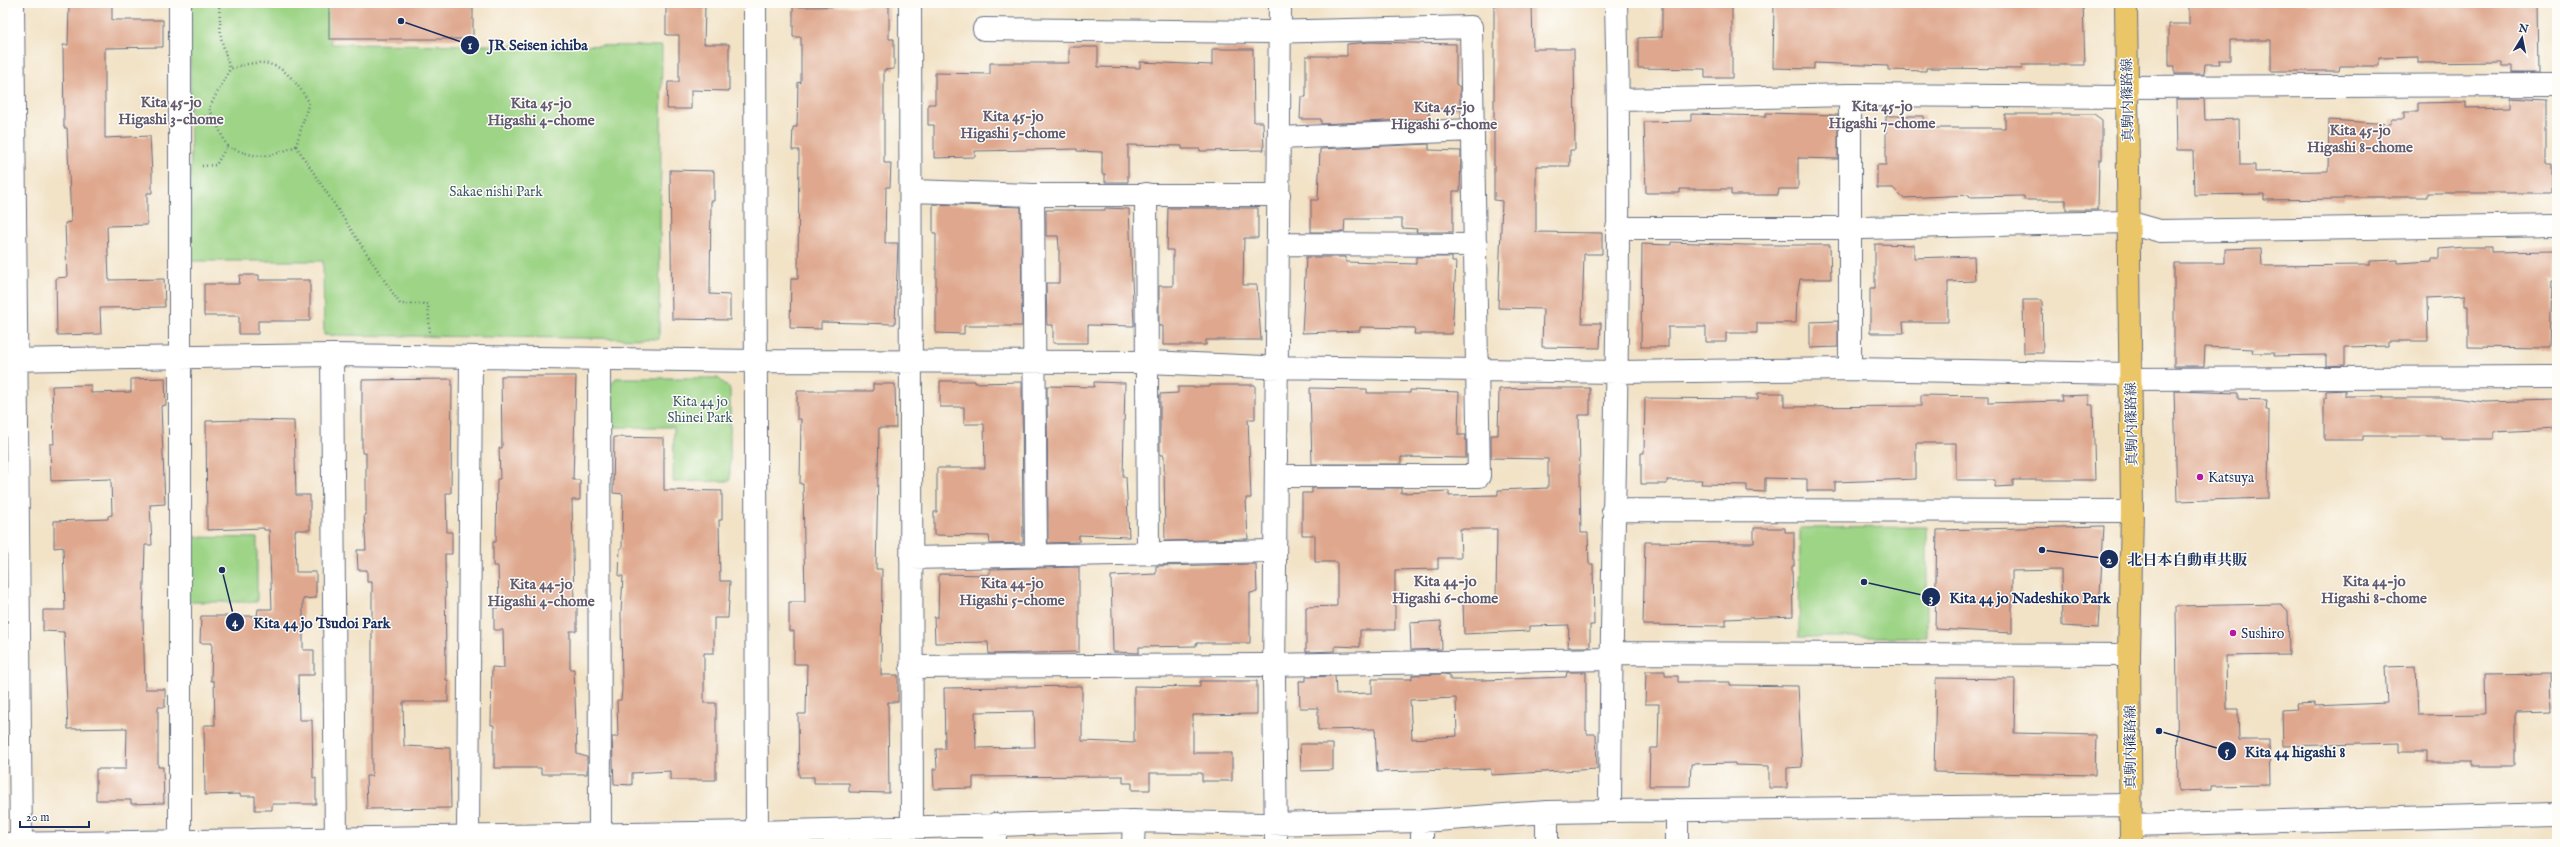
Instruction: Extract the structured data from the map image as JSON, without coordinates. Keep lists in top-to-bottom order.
{
  "streets": {
    "main road": ["真駒内篠路線"]
  },
  "districts": [
    "Kita 45-jo Higashi 3-chome",
    "Kita 45-jo Higashi 4-chome",
    "Kita 45-jo Higashi 7-chome",
    "Kita 45-jo Higashi 6-chome",
    "Kita 45-jo Higashi 5-chome",
    "Kita 45-jo Higashi 8-chome",
    "Kita 44-jo Higashi 6-chome",
    "Kita 44-jo Higashi 8-chome",
    "Kita 44-jo Higashi 5-chome",
    "Kita 44-jo Higashi 4-chome"
  ],
  "parks": ["Sakae nishi Park", "Kita 44 jo Shinei Park"],
  "places": [
    "JR Seisen ichiba",
    "Katsuya",
    "北日本自動車共販",
    "Kita 44 jo Tsudoi Park",
    "Kita 44 jo Nadeshiko Park",
    "Sushiro",
    "Kita 44 higashi 8"
  ],
  "scale_bar": "20 m",
  "north": "top"
}
